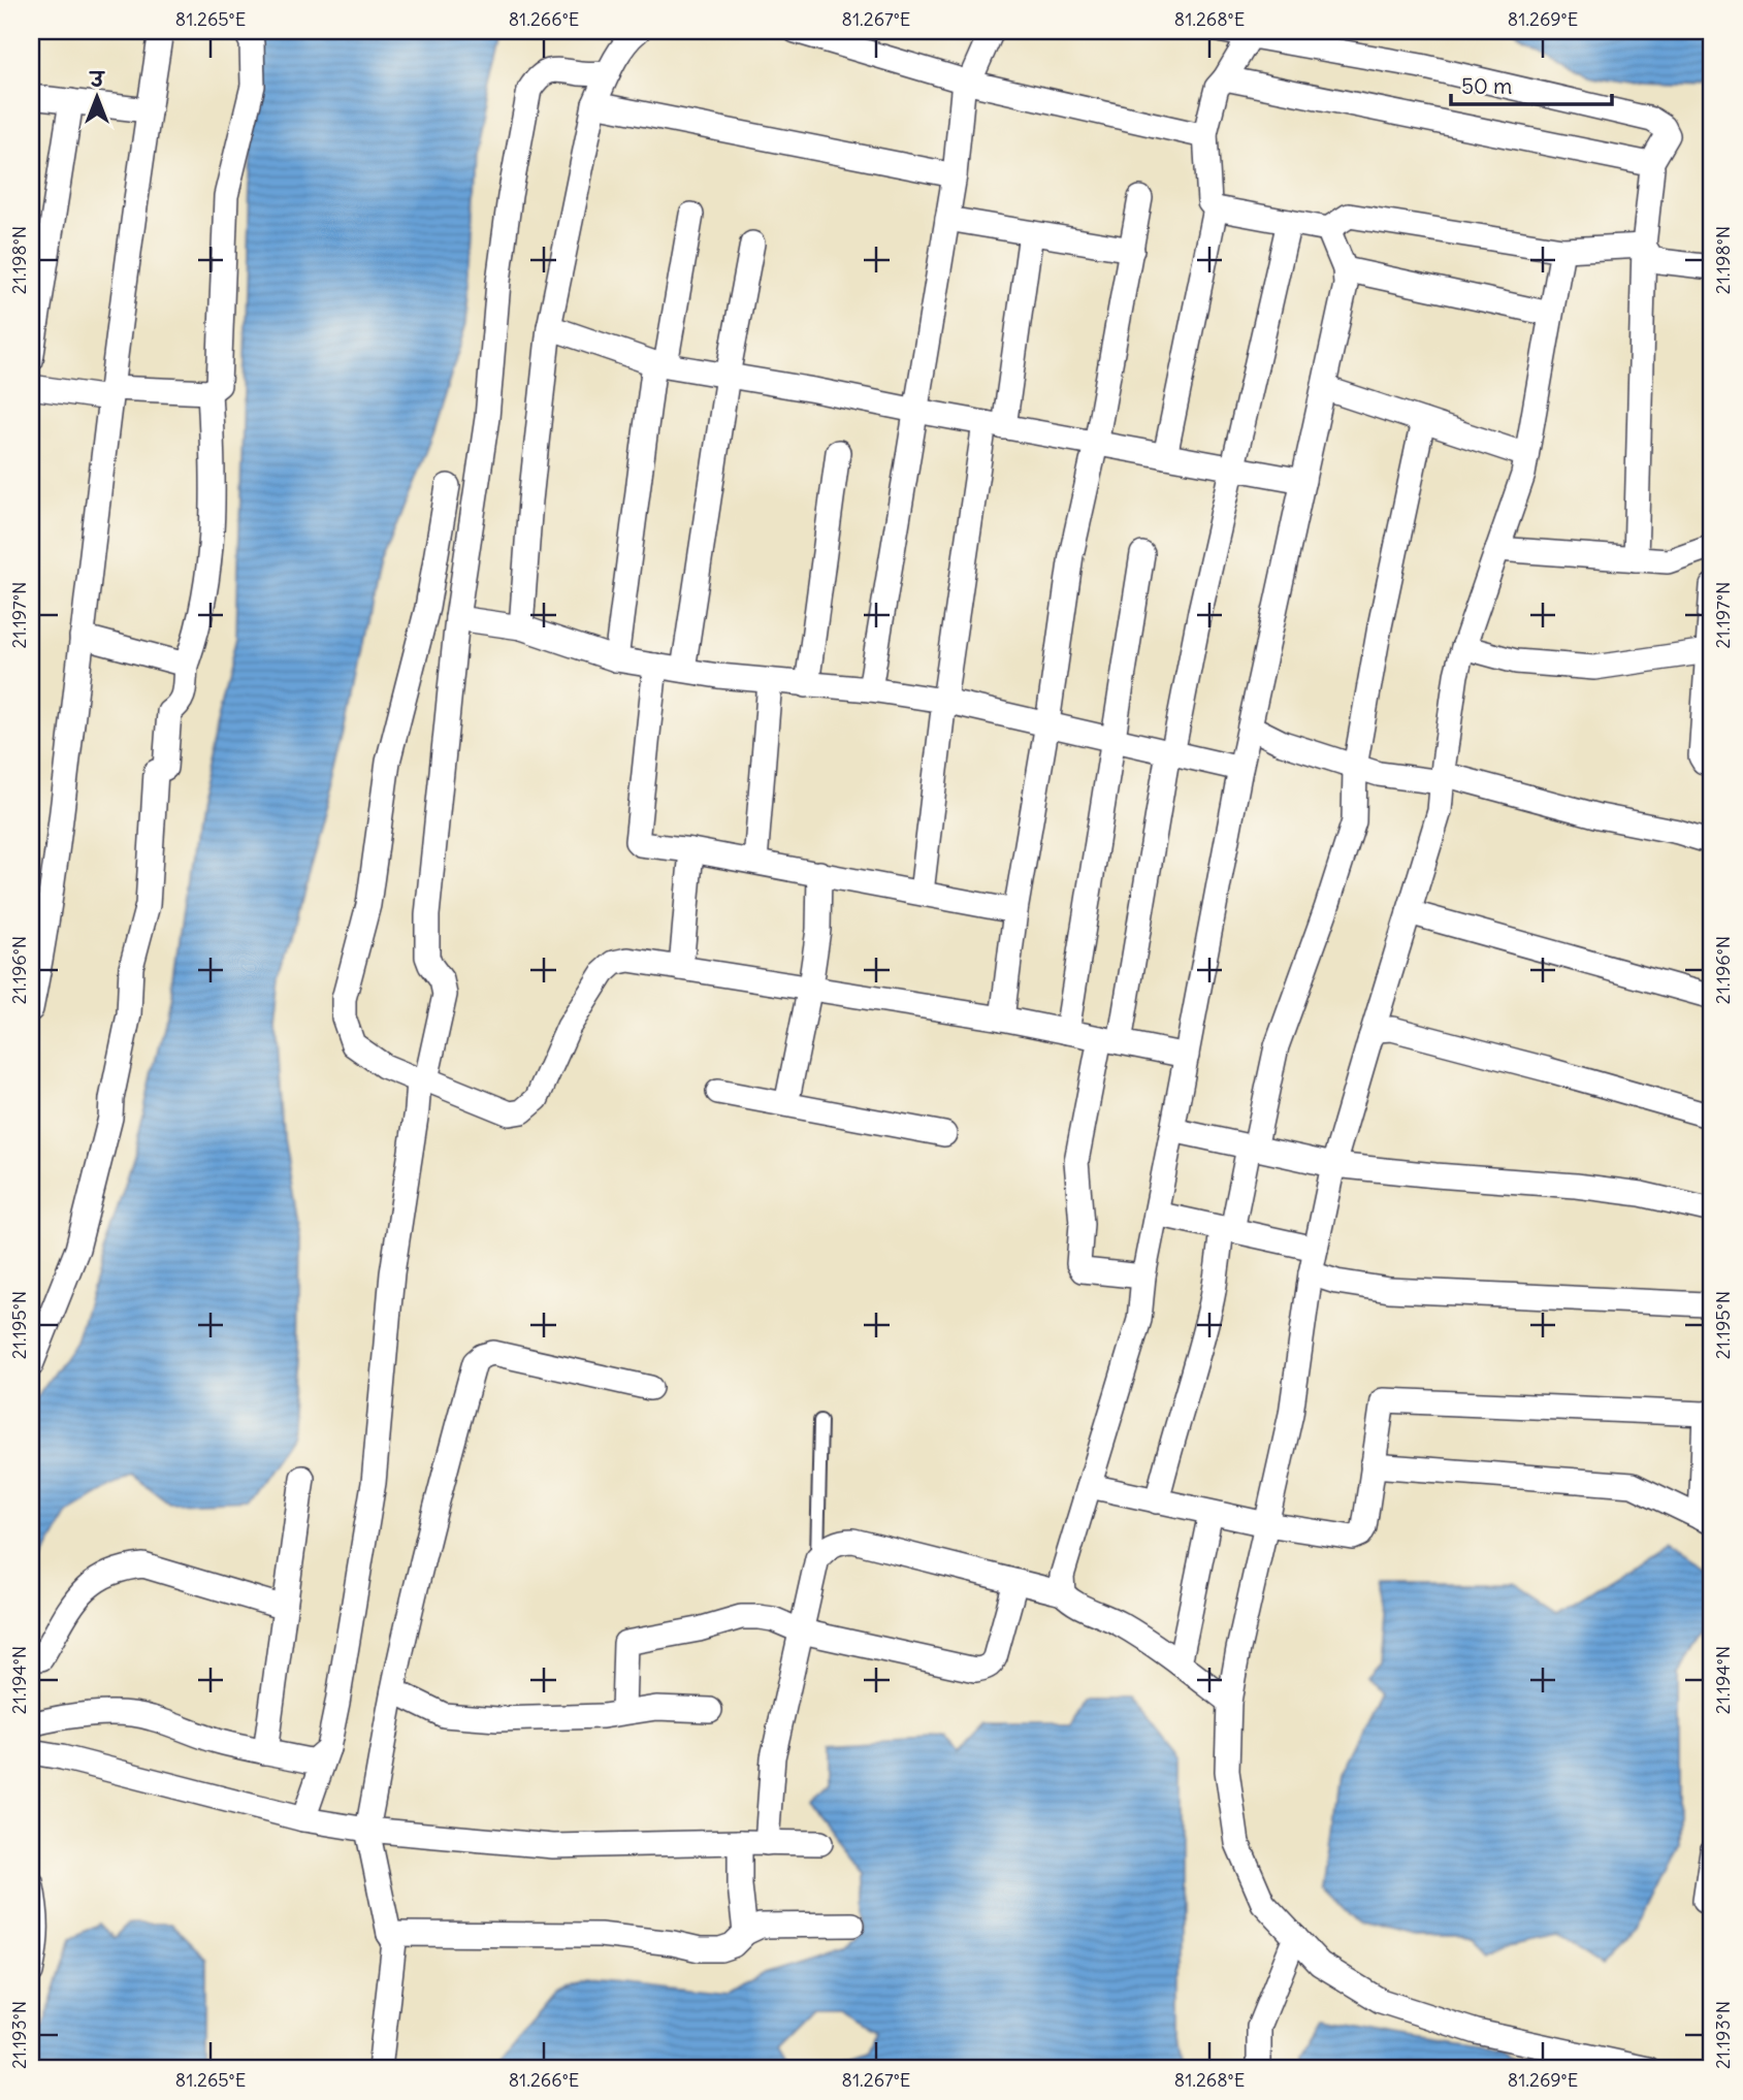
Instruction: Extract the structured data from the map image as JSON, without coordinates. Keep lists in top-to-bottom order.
{
  "scale_bar": "50 m",
  "north": "top",
  "coordinates": [
    "81.265°E",
    "81.266°E",
    "81.267°E",
    "81.268°E",
    "81.269°E",
    "21.198°N",
    "21.197°N",
    "21.196°N",
    "21.195°N",
    "21.194°N",
    "21.193°N"
  ]
}
